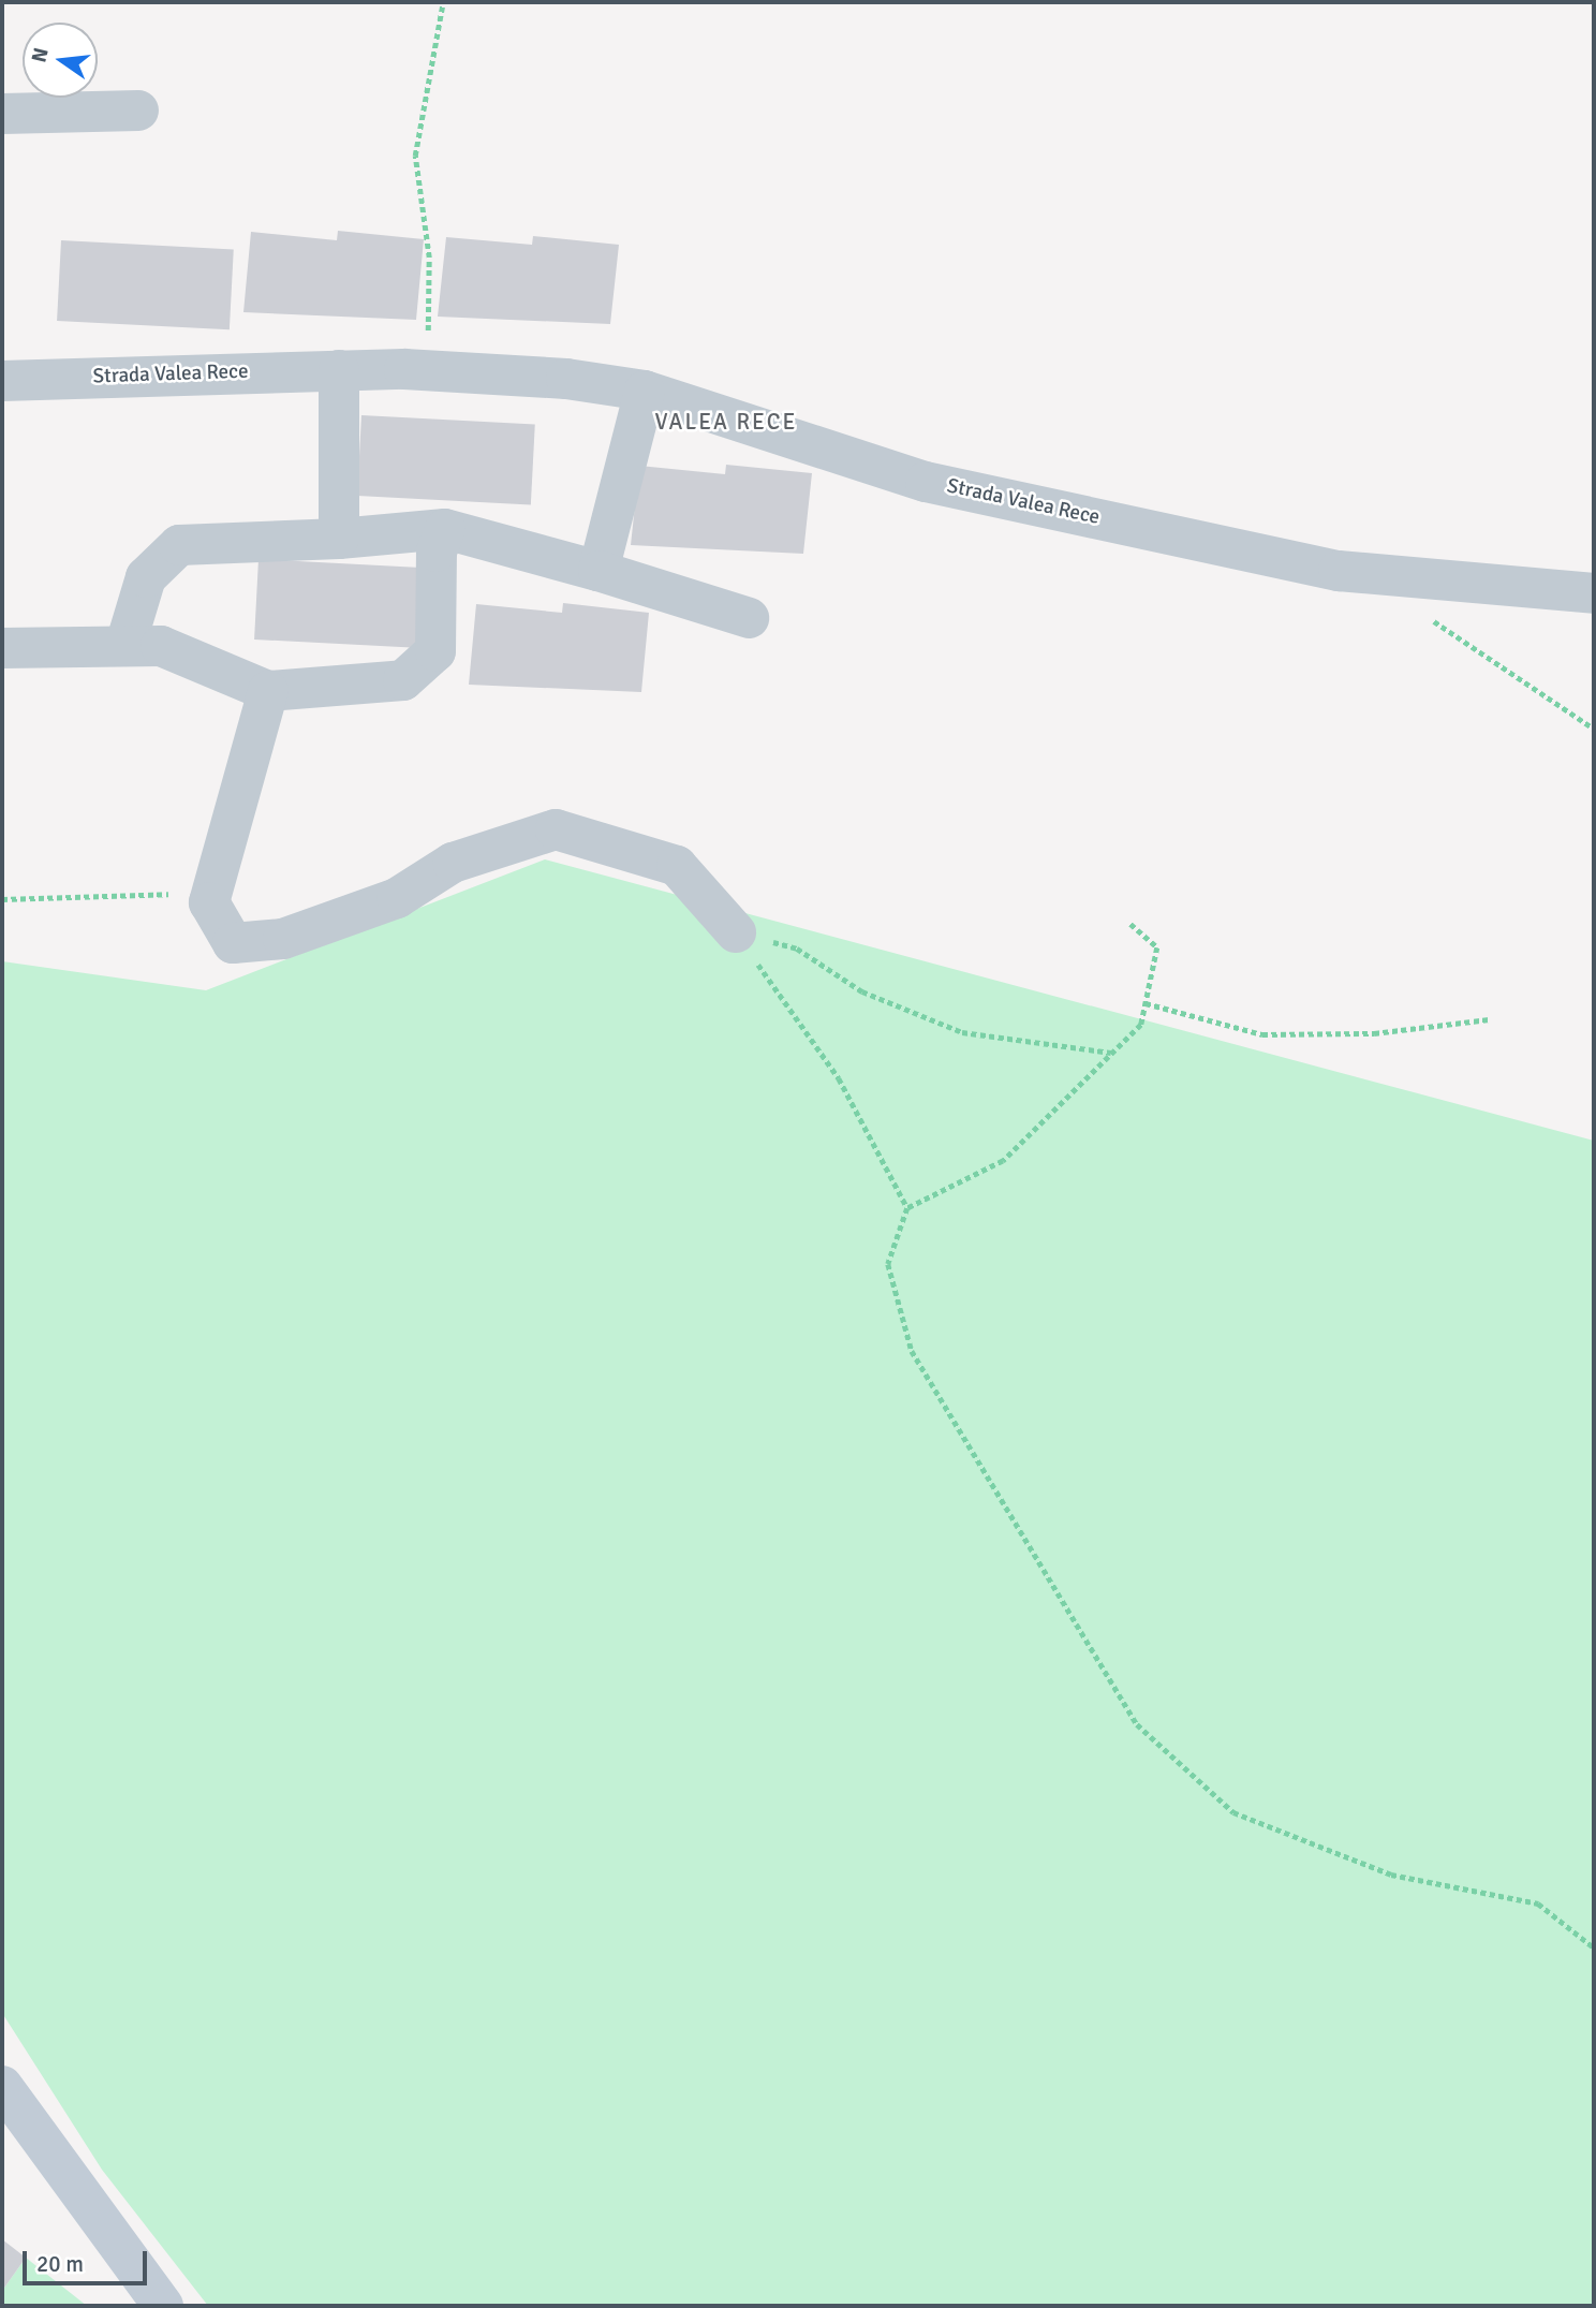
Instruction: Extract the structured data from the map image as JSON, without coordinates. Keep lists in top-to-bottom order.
{
  "streets": {
    "street": ["Strada Valea Rece"]
  },
  "districts": ["VALEA RECE"],
  "scale_bar": "20 m",
  "north": "left"
}
